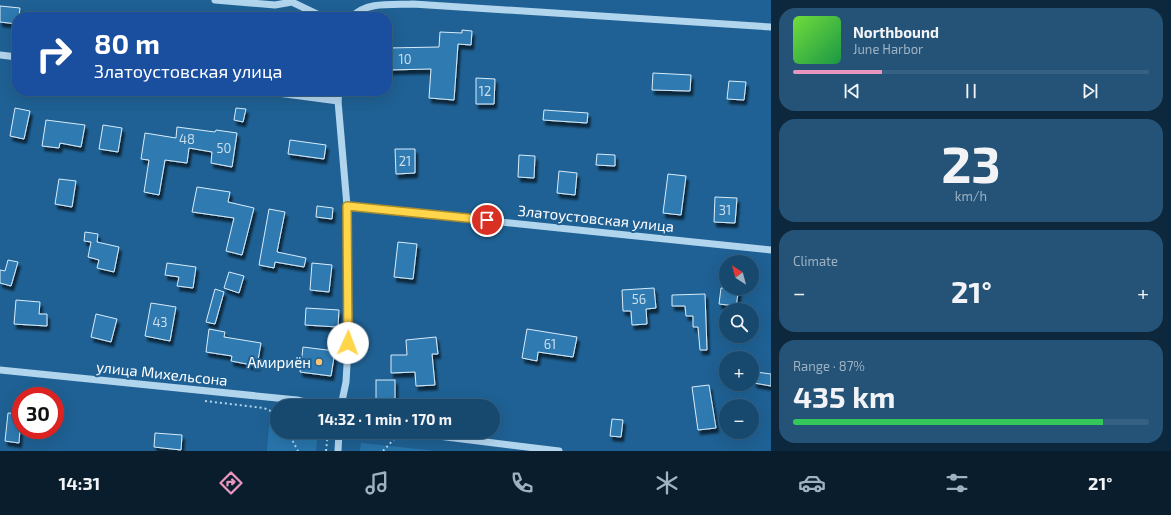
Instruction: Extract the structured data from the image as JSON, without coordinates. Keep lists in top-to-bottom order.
{
  "streets": {
    "street": ["Златоустовская улица", "улица Михельсона"]
  },
  "places": ["Амириён"],
  "house_numbers": [
    "10",
    "12",
    "48",
    "50",
    "21",
    "31",
    "56",
    "43",
    "61"
  ],
  "north": "top left",
  "page": {
    "turn": ["80 m", "Златоустовская улица"],
    "song": ["Northbound", "June Harbor"],
    "tile": [
      ["23", "km/h"],
      "Climate",
      ["Range · 87%", "435 km"]
    ],
    "map_buttons": ["+", "−"],
    "heat": ["−", "21°", "+"],
    "limit": "30",
    "trip": "14:32 · 1 min · 170 m",
    "tabs": ["14:31", "21°"]
  }
}
